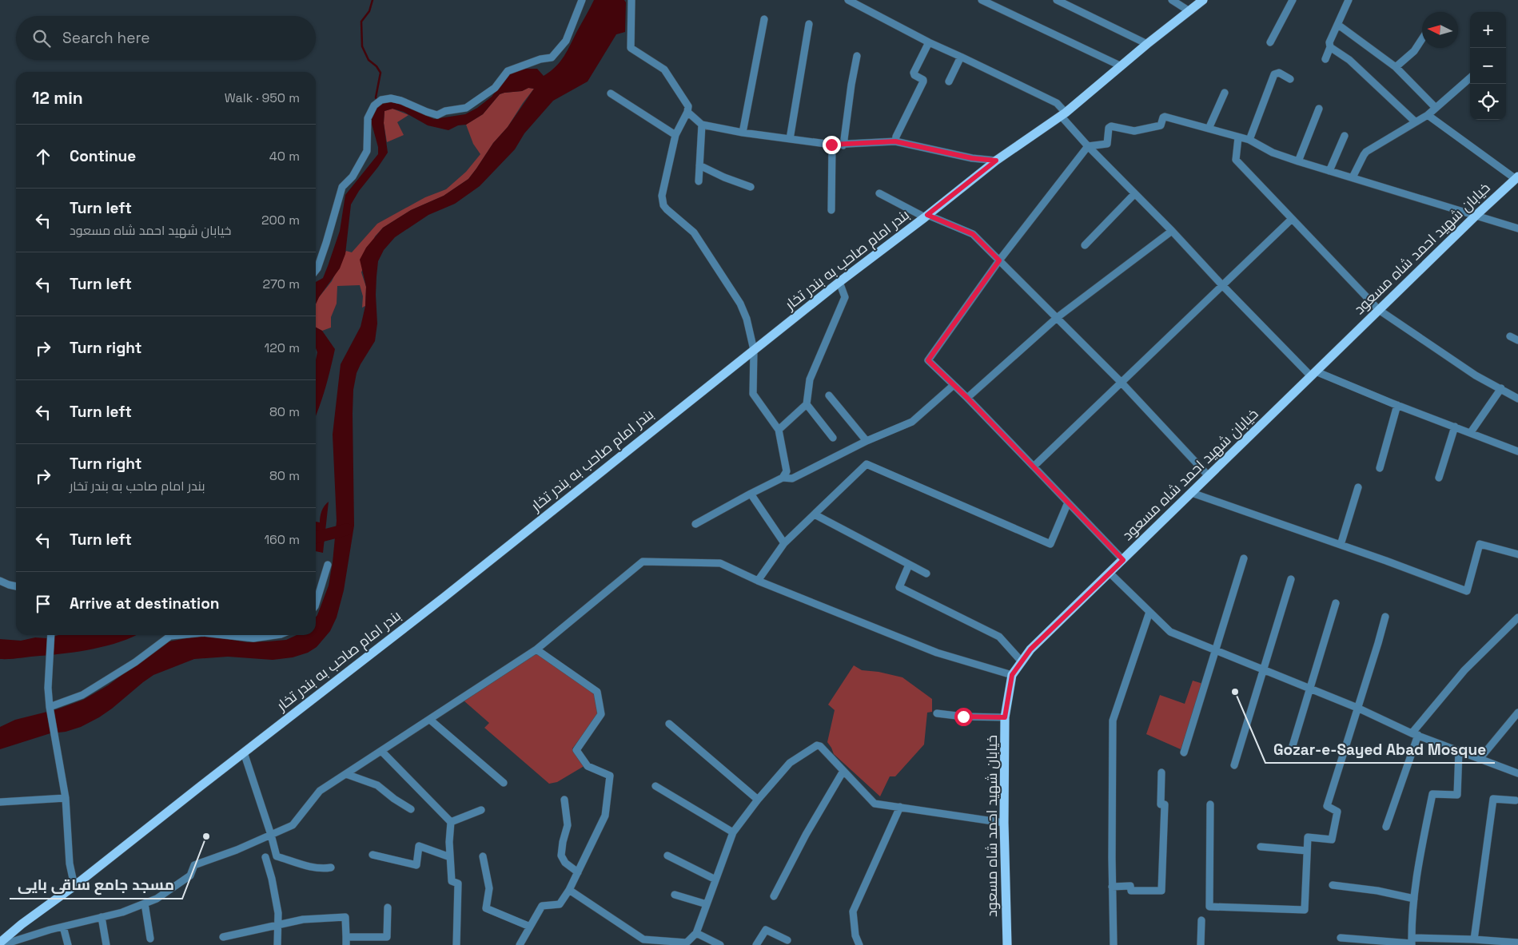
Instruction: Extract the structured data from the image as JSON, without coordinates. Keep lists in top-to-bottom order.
{
  "streets": {
    "main road": ["خیابان شهید احمد شاه مسعود", "بندر امام صاحب به بندر تخار"]
  },
  "places": ["Gozar-e-Sayed Abad Mosque", "مسجد جامع ساقی بایی"],
  "north": "left",
  "page": {
    "map_buttons": ["+", "−"],
    "search": "Search here",
    "heading": ["12 min", "Walk · 950 m"],
    "list": [
      ["Continue", "40 m"],
      ["Turn left", "خیابان شهید احمد شاه مسعود", "200 m"],
      ["Turn left", "270 m"],
      ["Turn right", "120 m"],
      ["Turn left", "80 m"],
      ["Turn right", "بندر امام صاحب به بندر تخار", "80 m"],
      ["Turn left", "160 m"],
      "Arrive at destination"
    ]
  }
}
